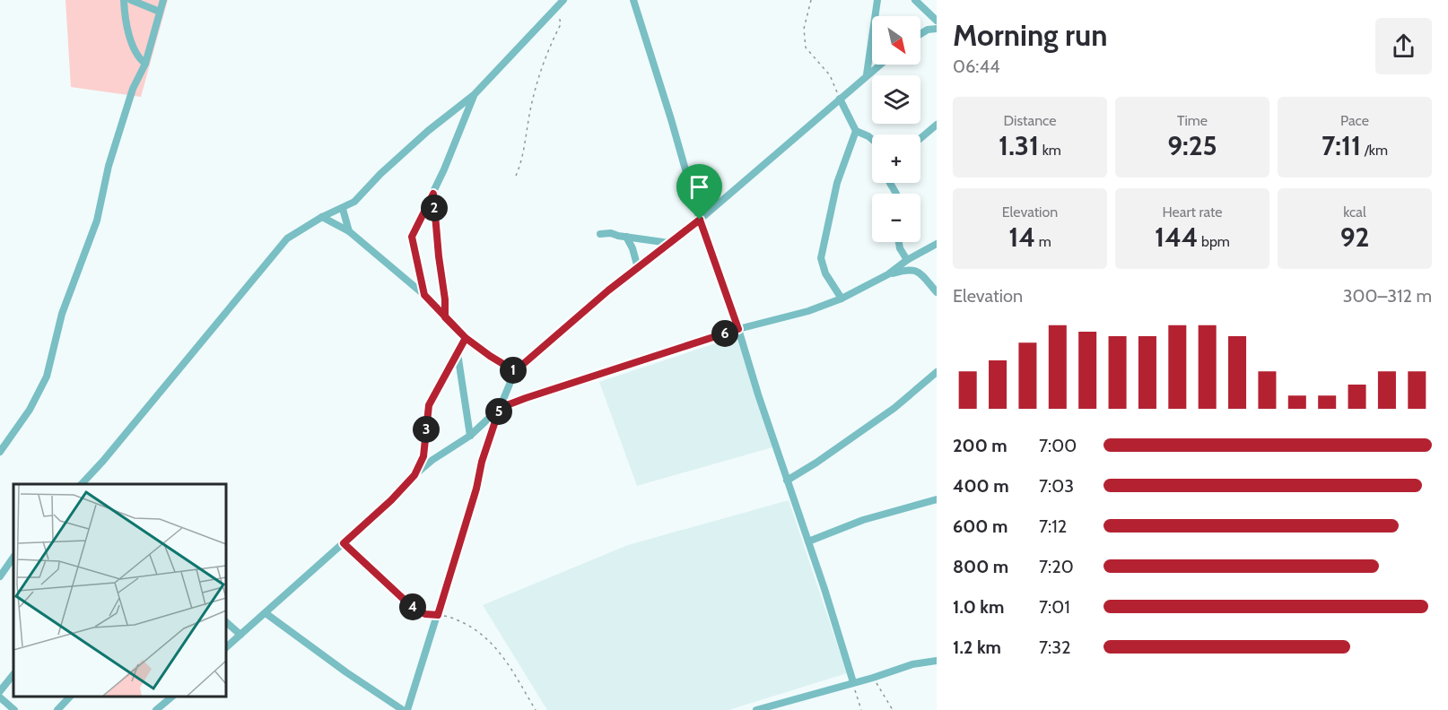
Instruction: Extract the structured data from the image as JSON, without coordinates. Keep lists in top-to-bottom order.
{
  "north": "bottom right",
  "page": {
    "heading": ["Morning run", "06:44"],
    "map_buttons": ["+", "−"],
    "stats": [
      ["Distance", "1.31 km"],
      ["Time", "9:25"],
      ["Pace", "7:11 /km"],
      ["Elevation", "14 m"],
      ["Heart rate", "144 bpm"],
      ["kcal", "92"]
    ],
    "pins": [
      "2",
      "6",
      "1",
      "5",
      "3",
      "4"
    ],
    "chart": ["Elevation", "300–312 m"],
    "list": [
      {
        "name": "200 m",
        "note": "7:00"
      },
      {
        "name": "400 m",
        "note": "7:03"
      },
      {
        "name": "600 m",
        "note": "7:12"
      },
      {
        "name": "800 m",
        "note": "7:20"
      },
      {
        "name": "1.0 km",
        "note": "7:01"
      },
      {
        "name": "1.2 km",
        "note": "7:32"
      }
    ]
  }
}
